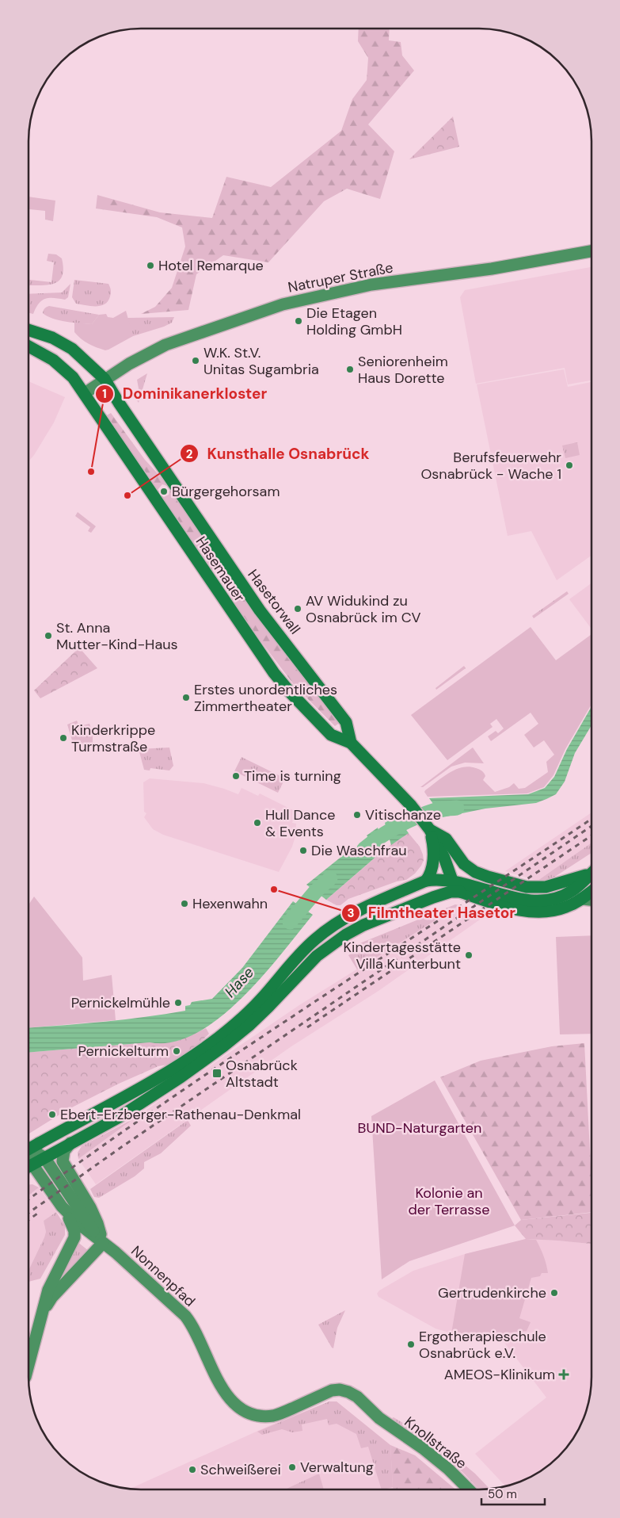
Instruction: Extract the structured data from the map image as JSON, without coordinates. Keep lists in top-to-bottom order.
{
  "streets": {
    "main road": ["Hasemauer", "Hasetorwall"],
    "street": ["Natruper Straße", "Nonnenpfad", "Knollstraße"]
  },
  "crossings": [
    ["Natruper Straße", "Hasemauer"],
    ["Natruper Straße", "Hasetorwall"],
    ["Hasemauer", "Hasetorwall"],
    ["Nonnenpfad", "Knollstraße"]
  ],
  "water": ["Hase"],
  "parks": ["BUND-Naturgarten", "Kolonie an der Terrasse"],
  "places": {
    "other": [
      "Hotel Remarque",
      "Die Etagen Holding GmbH",
      "W.K. St.V. Unitas Sugambria",
      "Seniorenheim Haus Dorette",
      "Berufsfeuerwehr Osnabrück - Wache 1",
      "Dominikanerkloster",
      "Bürgergehorsam",
      "Kunsthalle Osnabrück",
      "AV Widukind zu Osnabrück im CV",
      "St. Anna Mutter-Kind-Haus",
      "Erstes unordentliches Zimmertheater",
      "Kinderkrippe Turmstraße",
      "Time is turning",
      "Vitischanze",
      "Hull Dance & Events",
      "Die Waschfrau",
      "Filmtheater Hasetor",
      "Hexenwahn",
      "Kindertagesstätte Villa Kunterbunt",
      "Pernickelmühle",
      "Pernickelturm",
      "Ebert-Erzberger-Rathenau-Denkmal",
      "Gertrudenkirche",
      "Ergotherapieschule Osnabrück e.V.",
      "Verwaltung",
      "Schweißerei"
    ],
    "transit": ["Osnabrück Altstadt"],
    "health": ["AMEOS-Klinikum"]
  },
  "scale_bar": "50 m"
}
